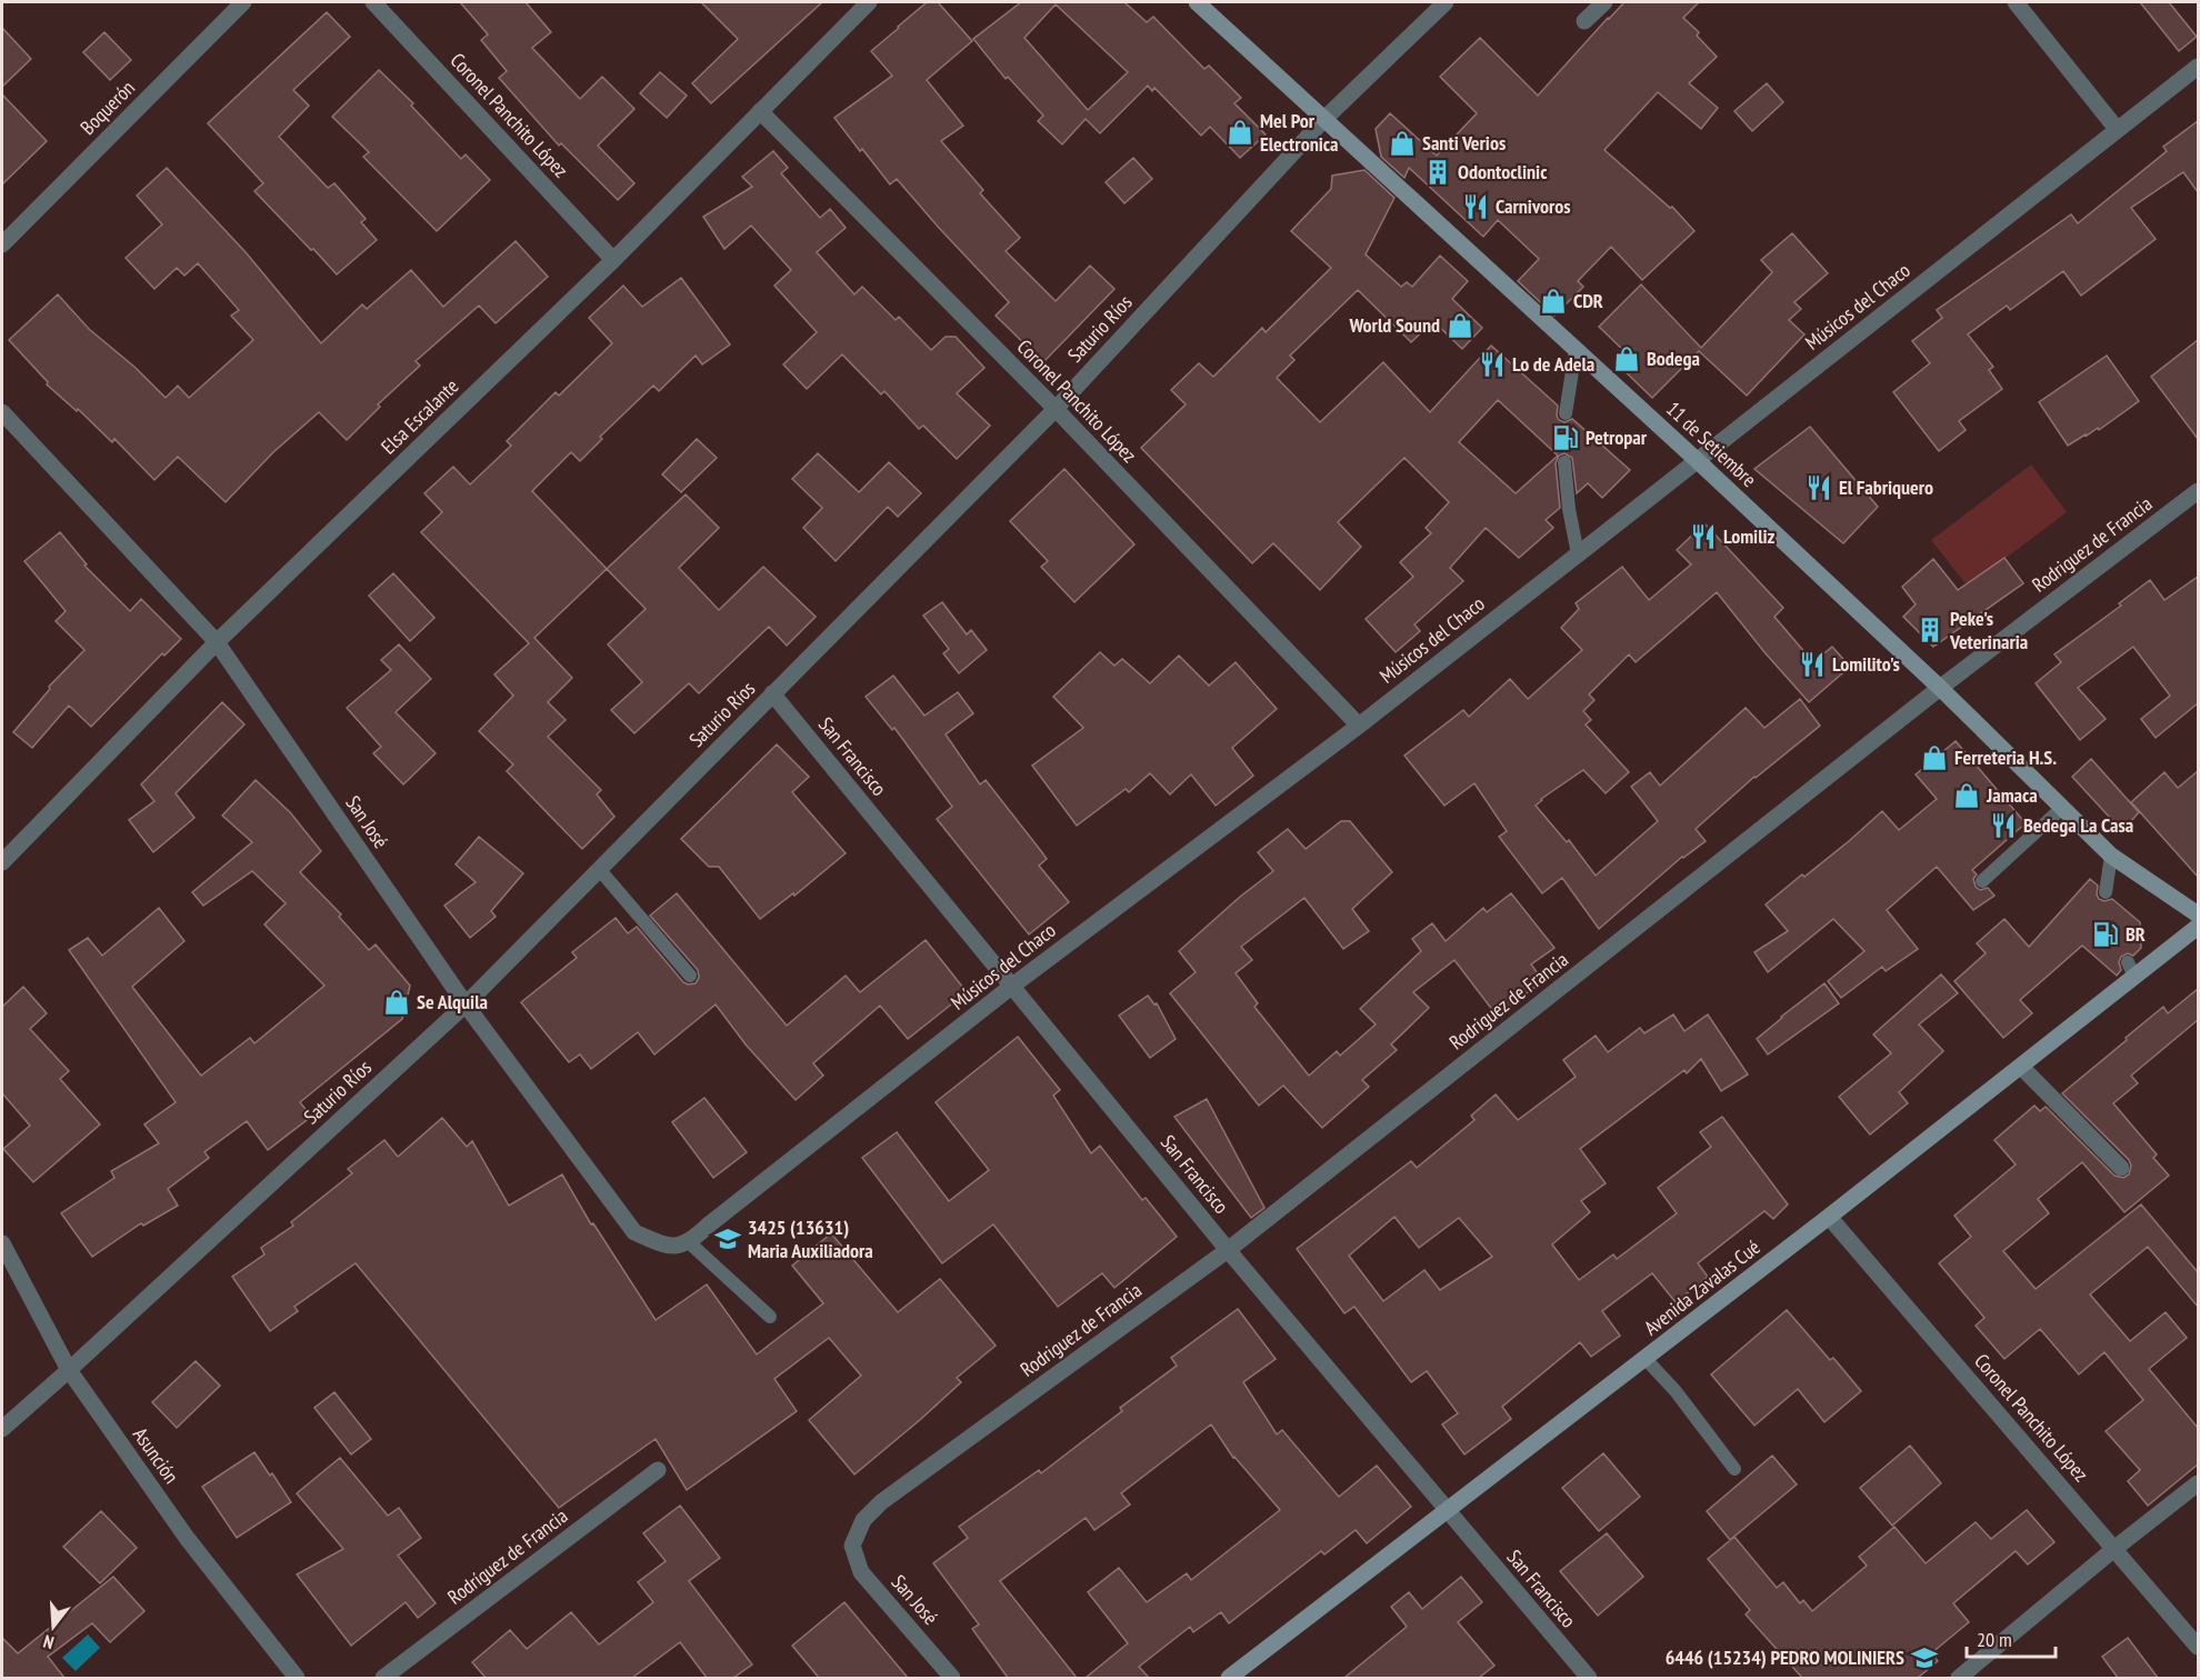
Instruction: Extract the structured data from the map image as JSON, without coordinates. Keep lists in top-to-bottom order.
{
  "streets": {
    "main road": ["11 de Setiembre", "Avenida Zavalas Cué"],
    "street": [
      "Boquerón",
      "Coronel Panchito López",
      "Músicos del Chaco",
      "Saturio Ríos",
      "Elsa Escalante",
      "Rodriguez de Francia",
      "San Francisco",
      "San José",
      "Asunción",
      "Rodríguez de Francia"
    ]
  },
  "crossings": [
    ["Coronel Panchito López", "Músicos del Chaco"],
    ["Coronel Panchito López", "Saturio Ríos"],
    ["Coronel Panchito López", "Elsa Escalante"],
    ["Coronel Panchito López", "Avenida Zavalas Cué"],
    ["Músicos del Chaco", "11 de Setiembre"],
    ["Músicos del Chaco", "San Francisco"],
    ["Músicos del Chaco", "San José"],
    ["Saturio Ríos", "11 de Setiembre"],
    ["Saturio Ríos", "San Francisco"],
    ["Saturio Ríos", "San José"],
    ["Saturio Ríos", "Asunción"],
    ["Elsa Escalante", "San José"],
    ["11 de Setiembre", "Rodriguez de Francia"],
    ["Rodriguez de Francia", "San Francisco"],
    ["Rodriguez de Francia", "San José"],
    ["San Francisco", "Avenida Zavalas Cué"]
  ],
  "places": {
    "shop": [
      "Mel Por Electronica",
      "Santi Verios",
      "CDR",
      "World Sound",
      "Bodega",
      "Ferreteria H.S.",
      "Jamaca",
      "Se Alquila"
    ],
    "building": ["Odontoclinic", "Peke's Veterinaria"],
    "restaurant": [
      "Carnivoros",
      "Lo de Adela",
      "El Fabriquero",
      "Lomiliz",
      "Lomilito's",
      "Bedega La Casa"
    ],
    "fuel station": ["Petropar", "BR"],
    "school or university": ["3425 (13631) Maria Auxiliadora", "6446 (15234) PEDRO MOLINIERS"]
  },
  "scale_bar": "20 m",
  "north": "bottom"
}
